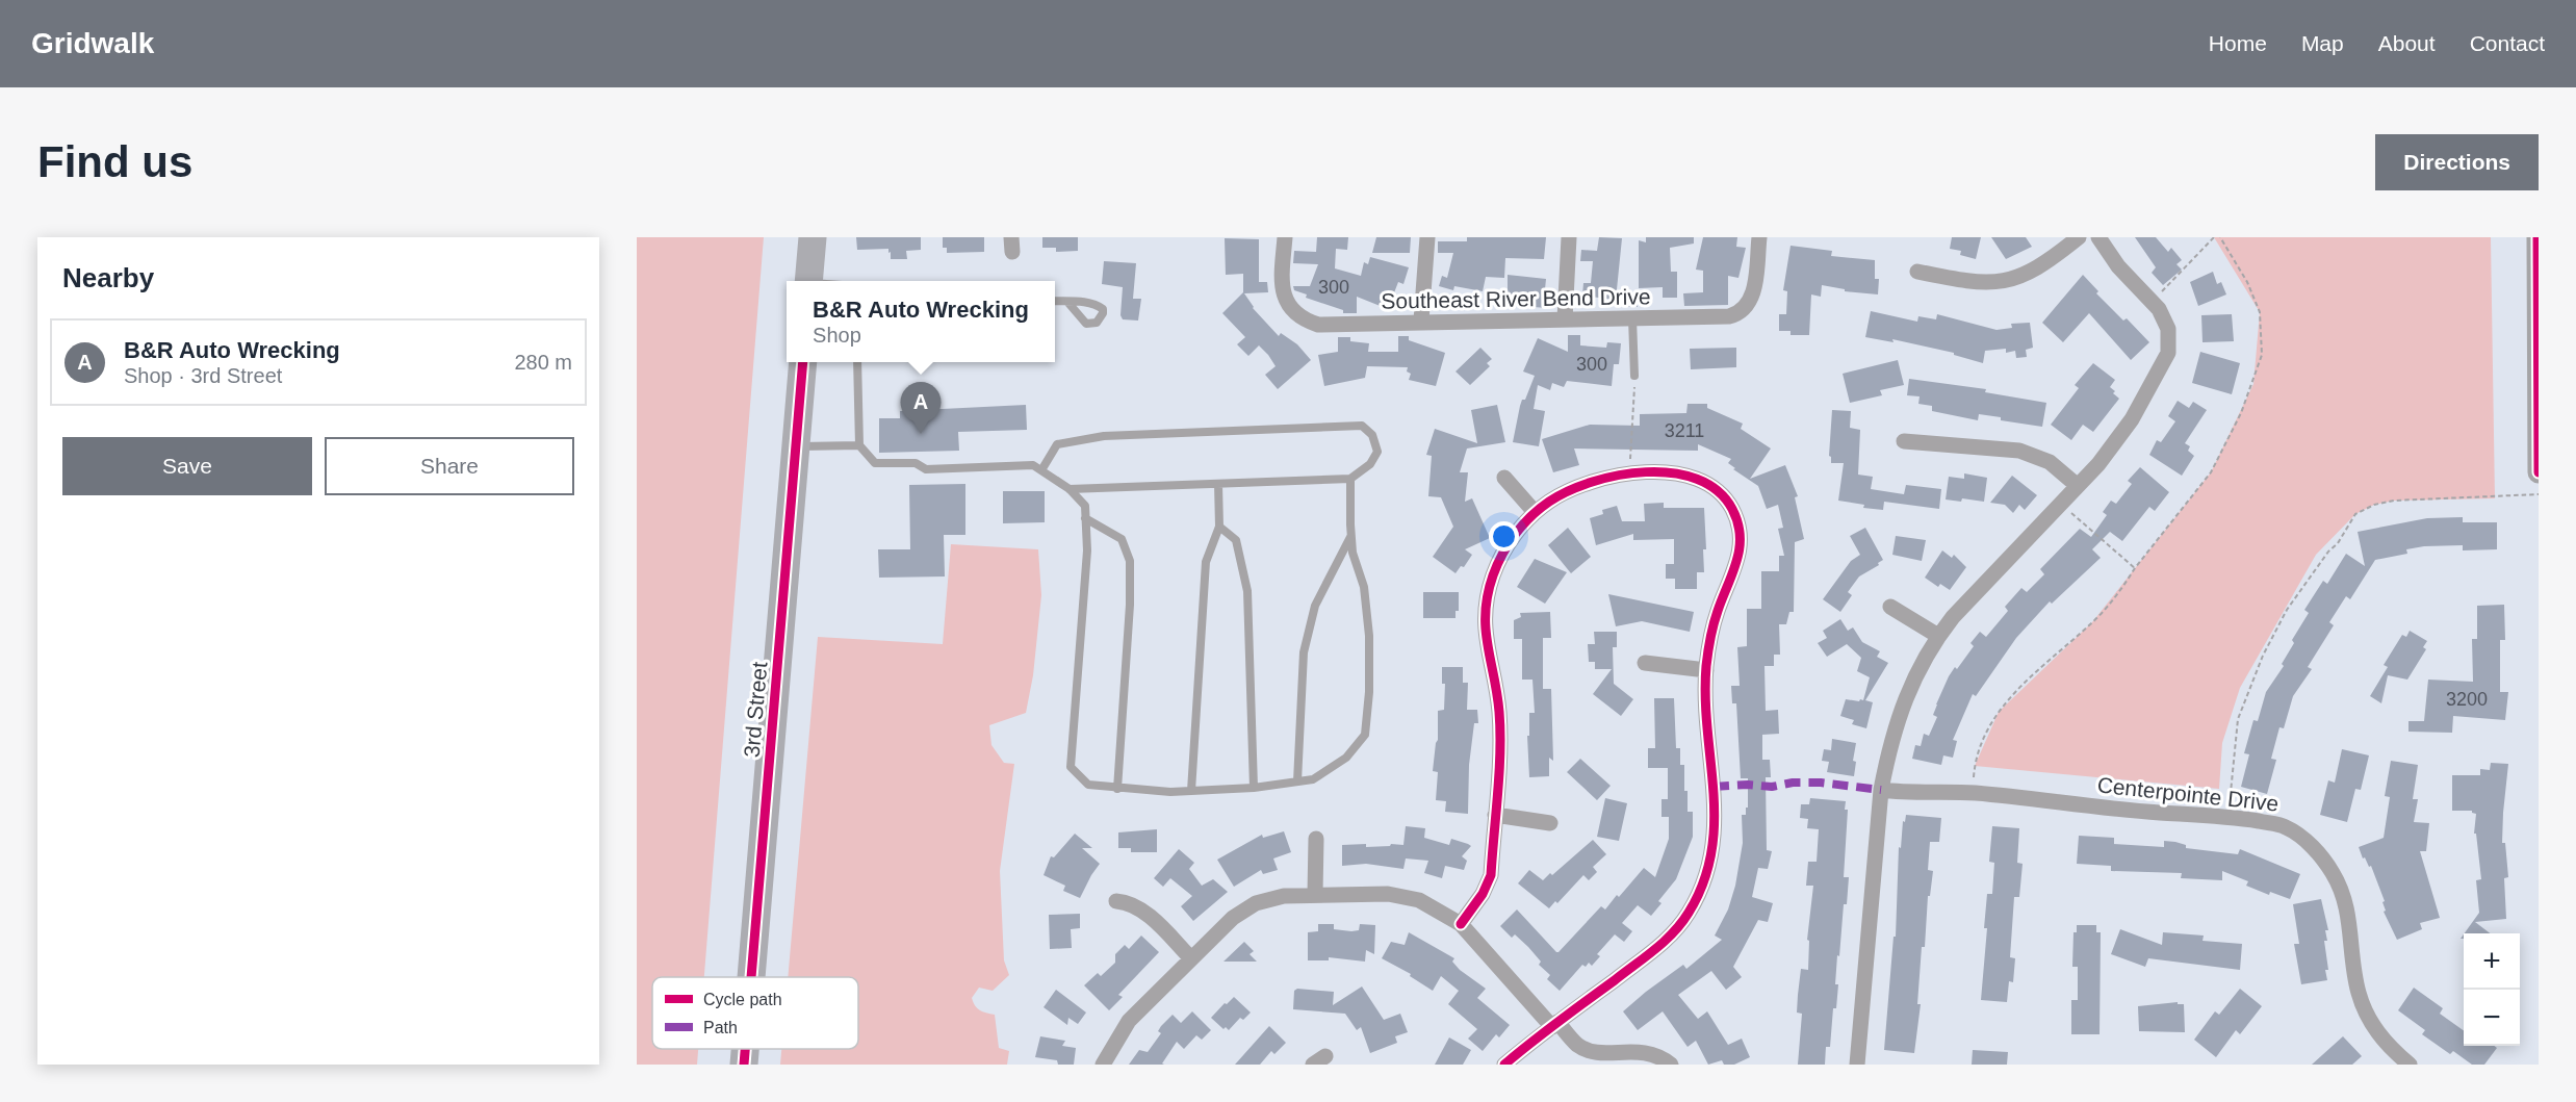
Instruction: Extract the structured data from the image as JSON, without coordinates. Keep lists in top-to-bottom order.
{
  "streets": {
    "highway": ["3rd Street"],
    "street": ["Southeast River Bend Drive", "Centerpointe Drive"]
  },
  "house_numbers": [
    "300",
    "300",
    "3211",
    "3200"
  ],
  "legend": ["Cycle path", "Path"],
  "page": {
    "header": "Gridwalk",
    "nav": [
      "Home",
      "Map",
      "About",
      "Contact"
    ],
    "buttons": [
      "Directions",
      ["Save", "Share"]
    ],
    "title": "Find us",
    "heading": "Nearby",
    "popup": ["B&R Auto Wrecking", "Shop"],
    "list": [
      {
        "mark": "A",
        "name": "B&R Auto Wrecking",
        "note": "Shop · 3rd Street",
        "value": "280 m"
      }
    ],
    "pins": "A",
    "map_buttons": ["+", "−"]
  }
}
